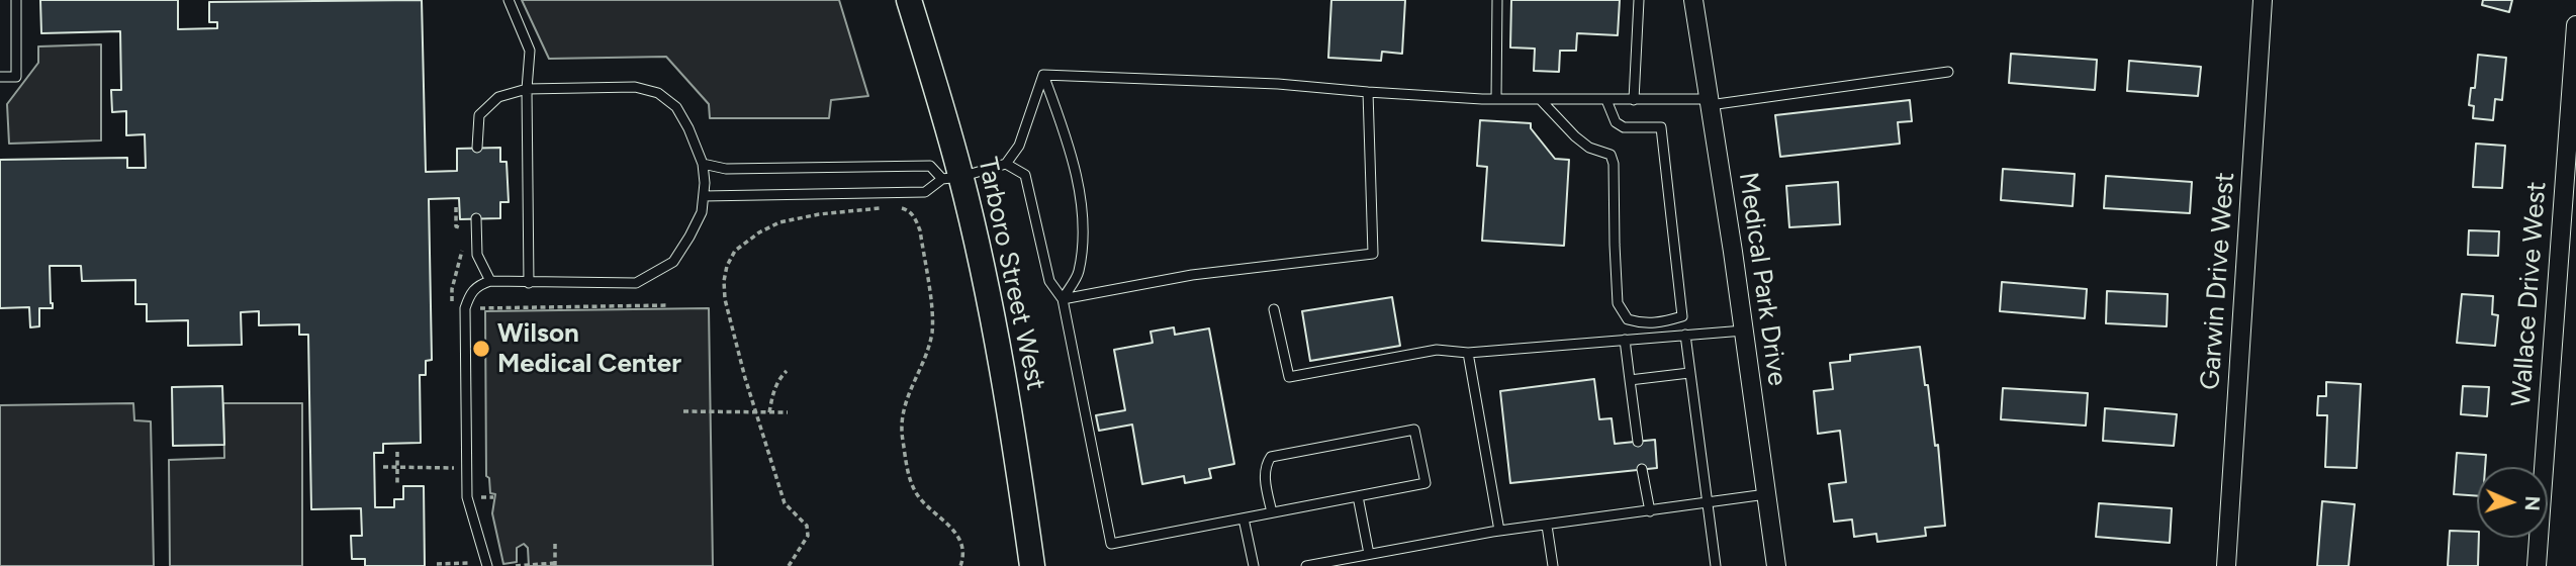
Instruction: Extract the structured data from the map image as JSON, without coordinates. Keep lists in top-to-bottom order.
{
  "streets": {
    "main road": ["Tarboro Street West"],
    "street": ["Medical Park Drive", "Garwin Drive West", "Wallace Drive West"]
  },
  "places": ["Wilson Medical Center"],
  "north": "right"
}
